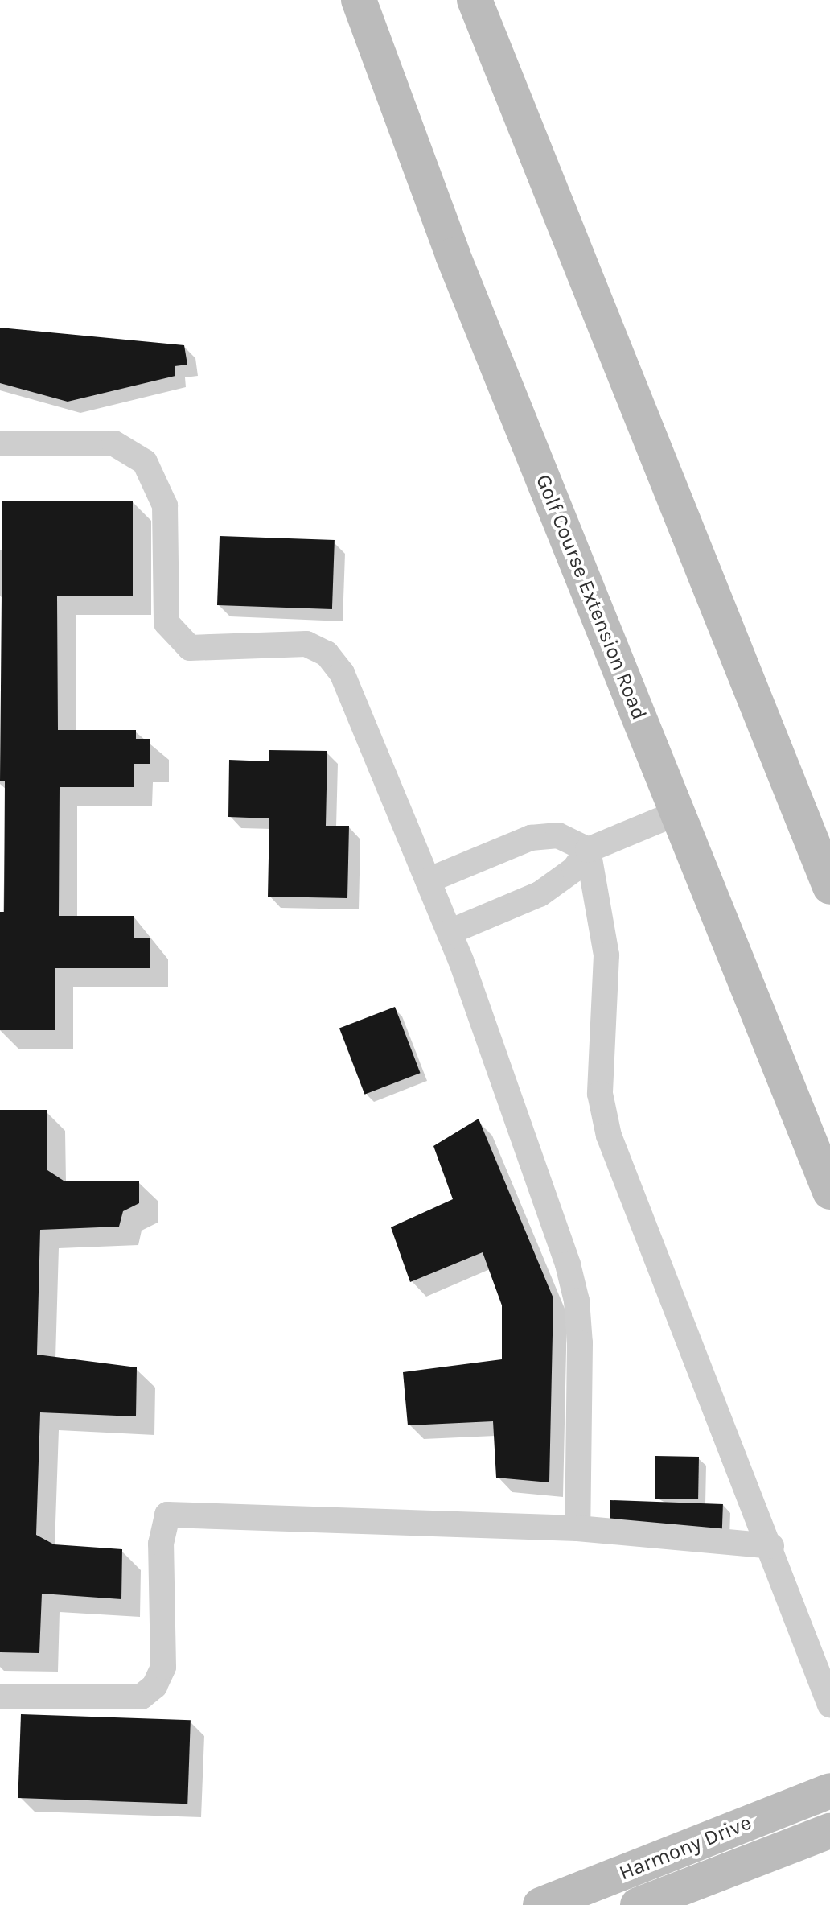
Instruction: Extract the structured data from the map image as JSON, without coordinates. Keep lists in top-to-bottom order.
{
  "streets": {
    "main road": ["Golf Course Extension Road", "Harmony Drive"]
  }
}
